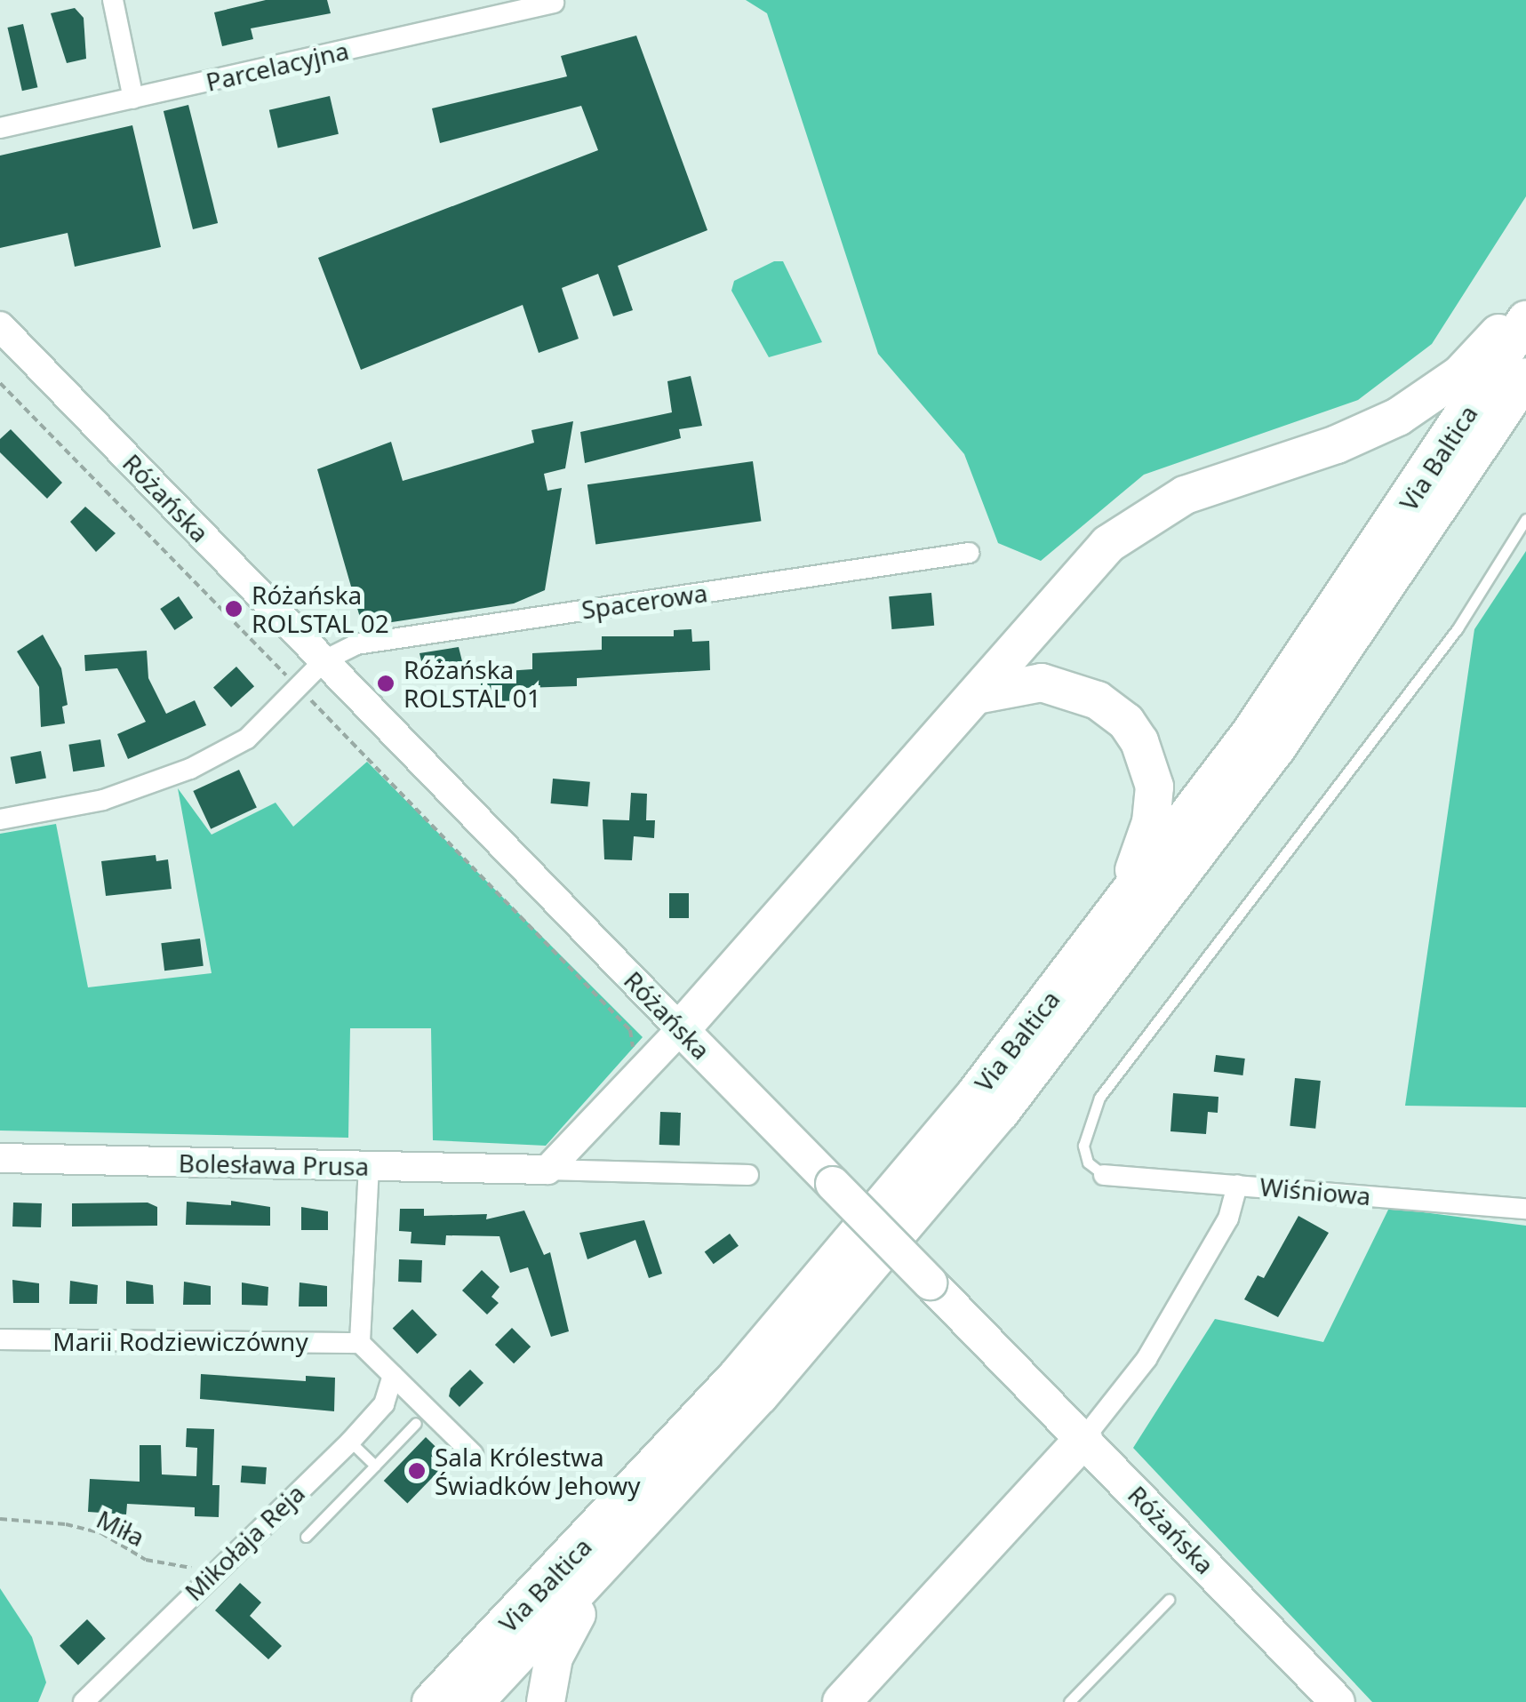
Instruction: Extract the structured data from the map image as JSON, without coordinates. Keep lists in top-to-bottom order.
{
  "streets": {
    "highway": ["Via Baltica"],
    "main road": ["Różańska"],
    "street": [
      "Parcelacyjna",
      "Spacerowa",
      "Bolesława Prusa",
      "Wiśniowa",
      "Marii Rodziewiczówny",
      "Mikołaja Reja"
    ],
    "path": ["Miła"]
  },
  "crossings": [
    ["Różańska", "Spacerowa"],
    ["Miła", "Mikołaja Reja"]
  ],
  "places": ["Różańska ROLSTAL 02", "Różańska ROLSTAL 01", "Sala Królestwa Świadków Jehowy"]
}
